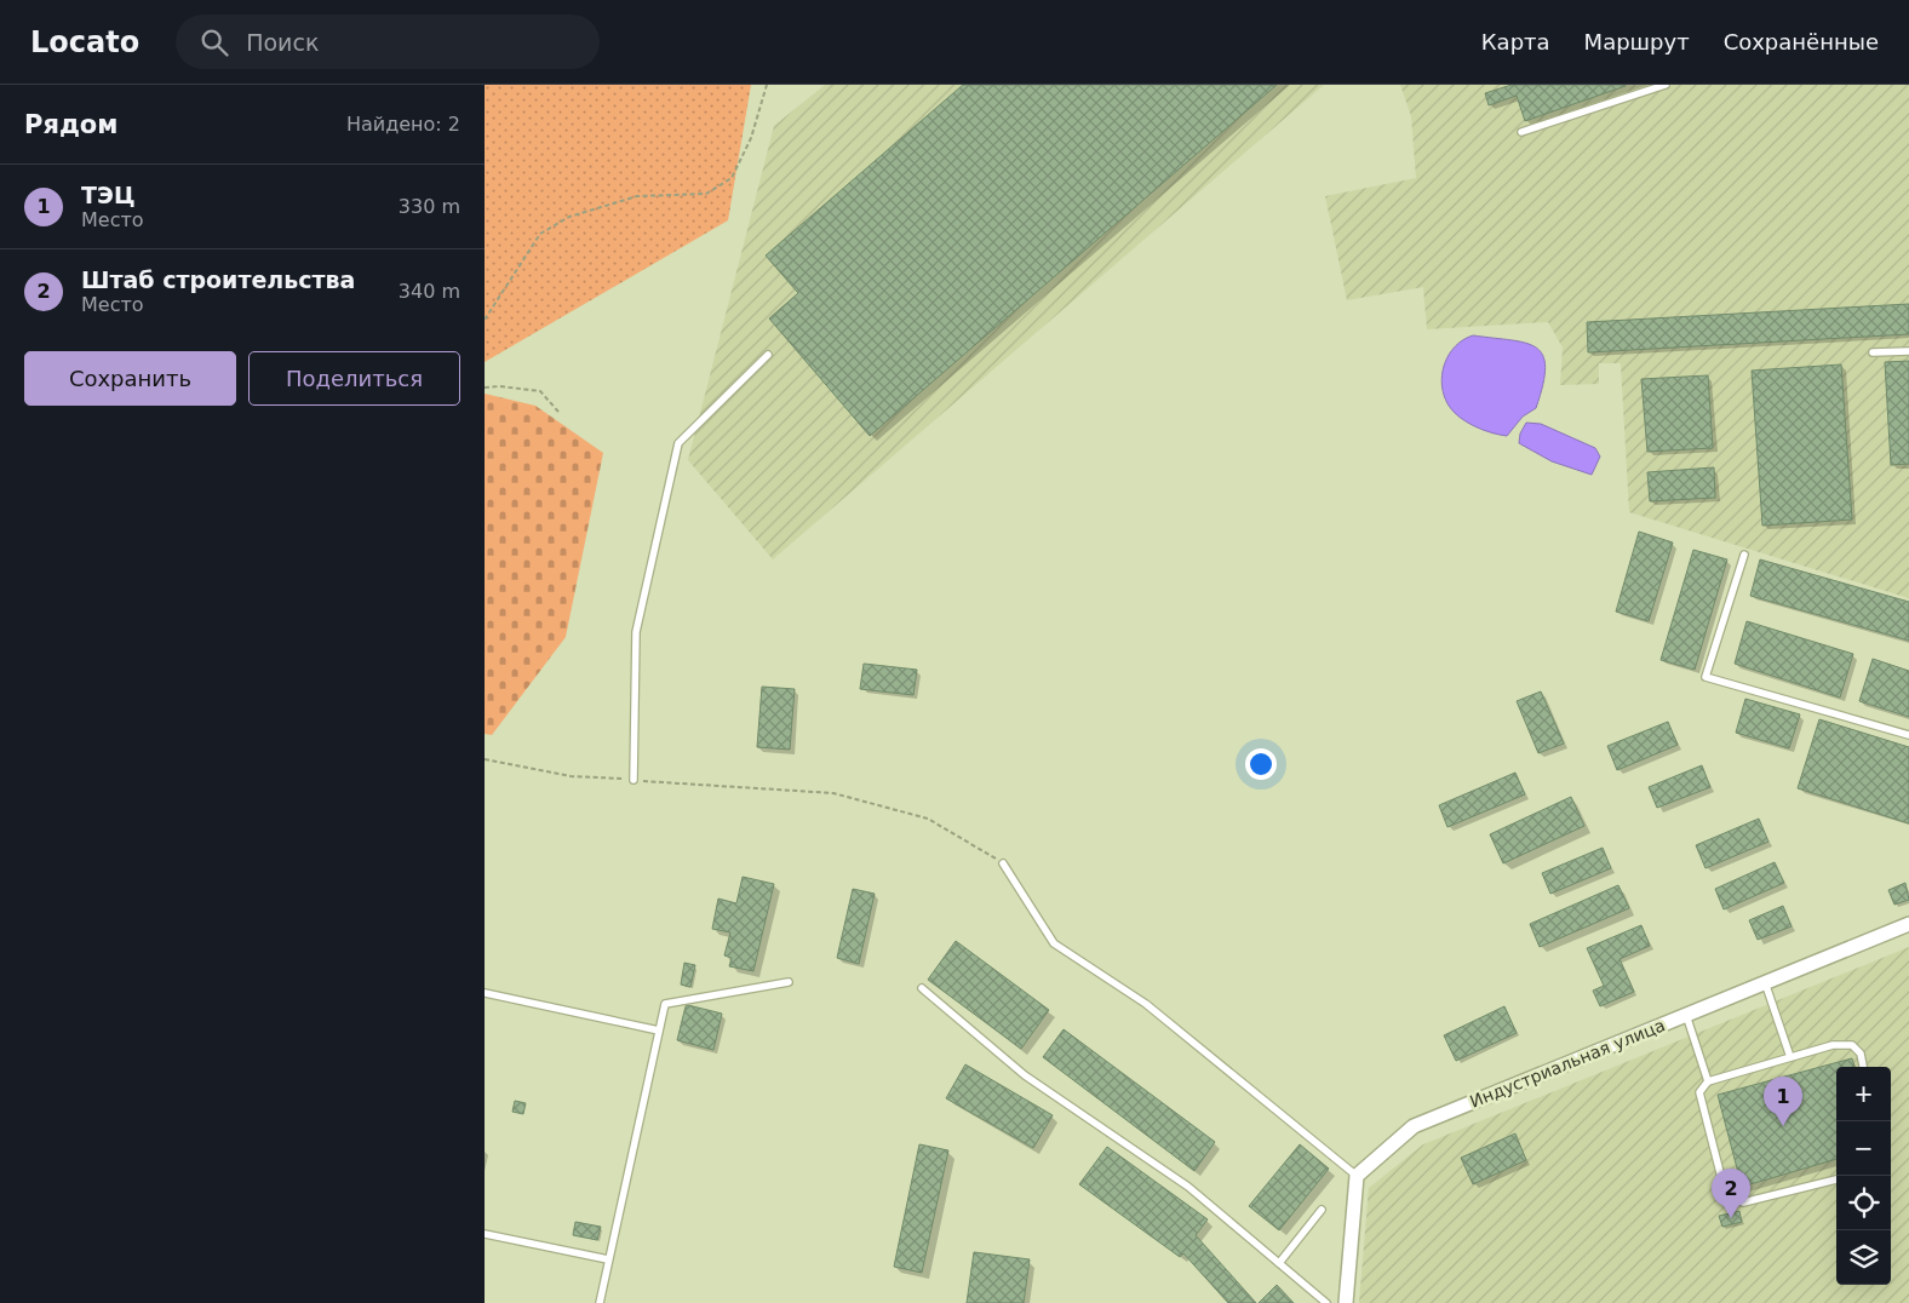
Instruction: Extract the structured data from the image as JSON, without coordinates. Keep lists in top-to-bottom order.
{
  "streets": {
    "street": ["Индустриальная улица"]
  },
  "page": {
    "header": "Locato",
    "search": "Поиск",
    "nav": ["Карта", "Маршрут", "Сохранённые"],
    "heading": ["Рядом", "Найдено: 2"],
    "list": [
      {
        "mark": "1",
        "name": "ТЭЦ",
        "note": "Место",
        "value": "330 m"
      },
      {
        "mark": "2",
        "name": "Штаб строительства",
        "note": "Место",
        "value": "340 m"
      }
    ],
    "buttons": ["Сохранить", "Поделиться"],
    "map_buttons": ["+", "−"],
    "pins": ["1", "2"]
  }
}
